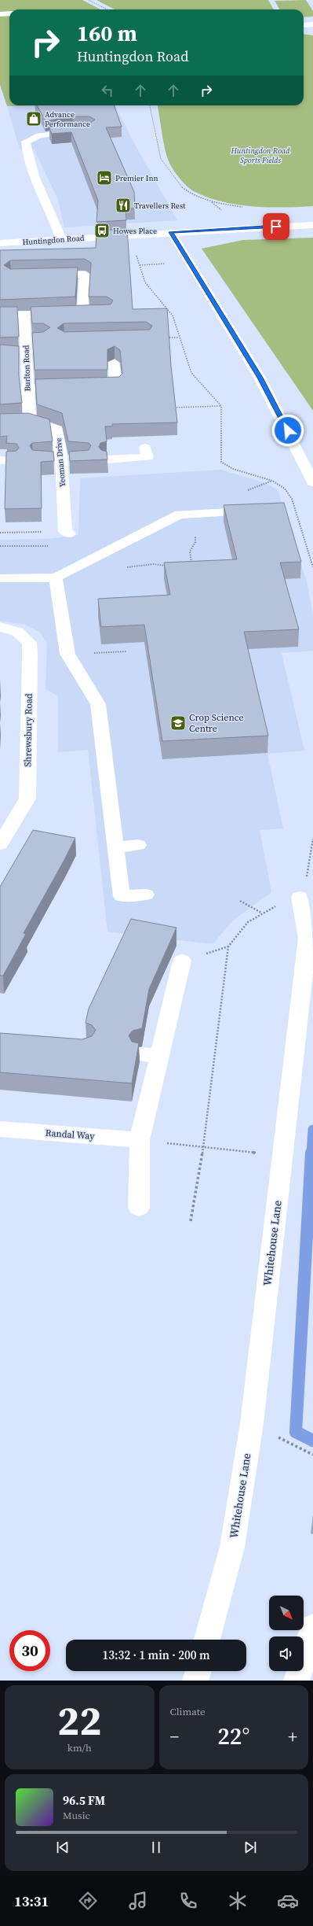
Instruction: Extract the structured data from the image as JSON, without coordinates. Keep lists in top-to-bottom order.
{
  "streets": {
    "street": [
      "Huntingdon Road",
      "Burlton Road",
      "Yeoman Drive",
      "Shrewsbury Road",
      "Randal Way",
      "Whitehouse Lane"
    ]
  },
  "crossings": [
    ["Burlton Road", "Yeoman Drive"]
  ],
  "parks": ["Huntingdon Road Sports Fields"],
  "places": {
    "shop": ["Advance Performance"],
    "hotel": ["Premier Inn"],
    "restaurant": ["Travellers Rest"],
    "bus stop": ["Howes Place"],
    "school or university": ["Crop Science Centre"]
  },
  "north": "bottom right",
  "page": {
    "turn": ["160 m", "Huntingdon Road"],
    "limit": "30",
    "trip": "13:32 · 1 min · 200 m",
    "tile": [
      ["22", "km/h"],
      "Climate"
    ],
    "heat": ["−", "22°", "+"],
    "song": ["96.5 FM", "Music"],
    "tabs": "13:31"
  }
}
